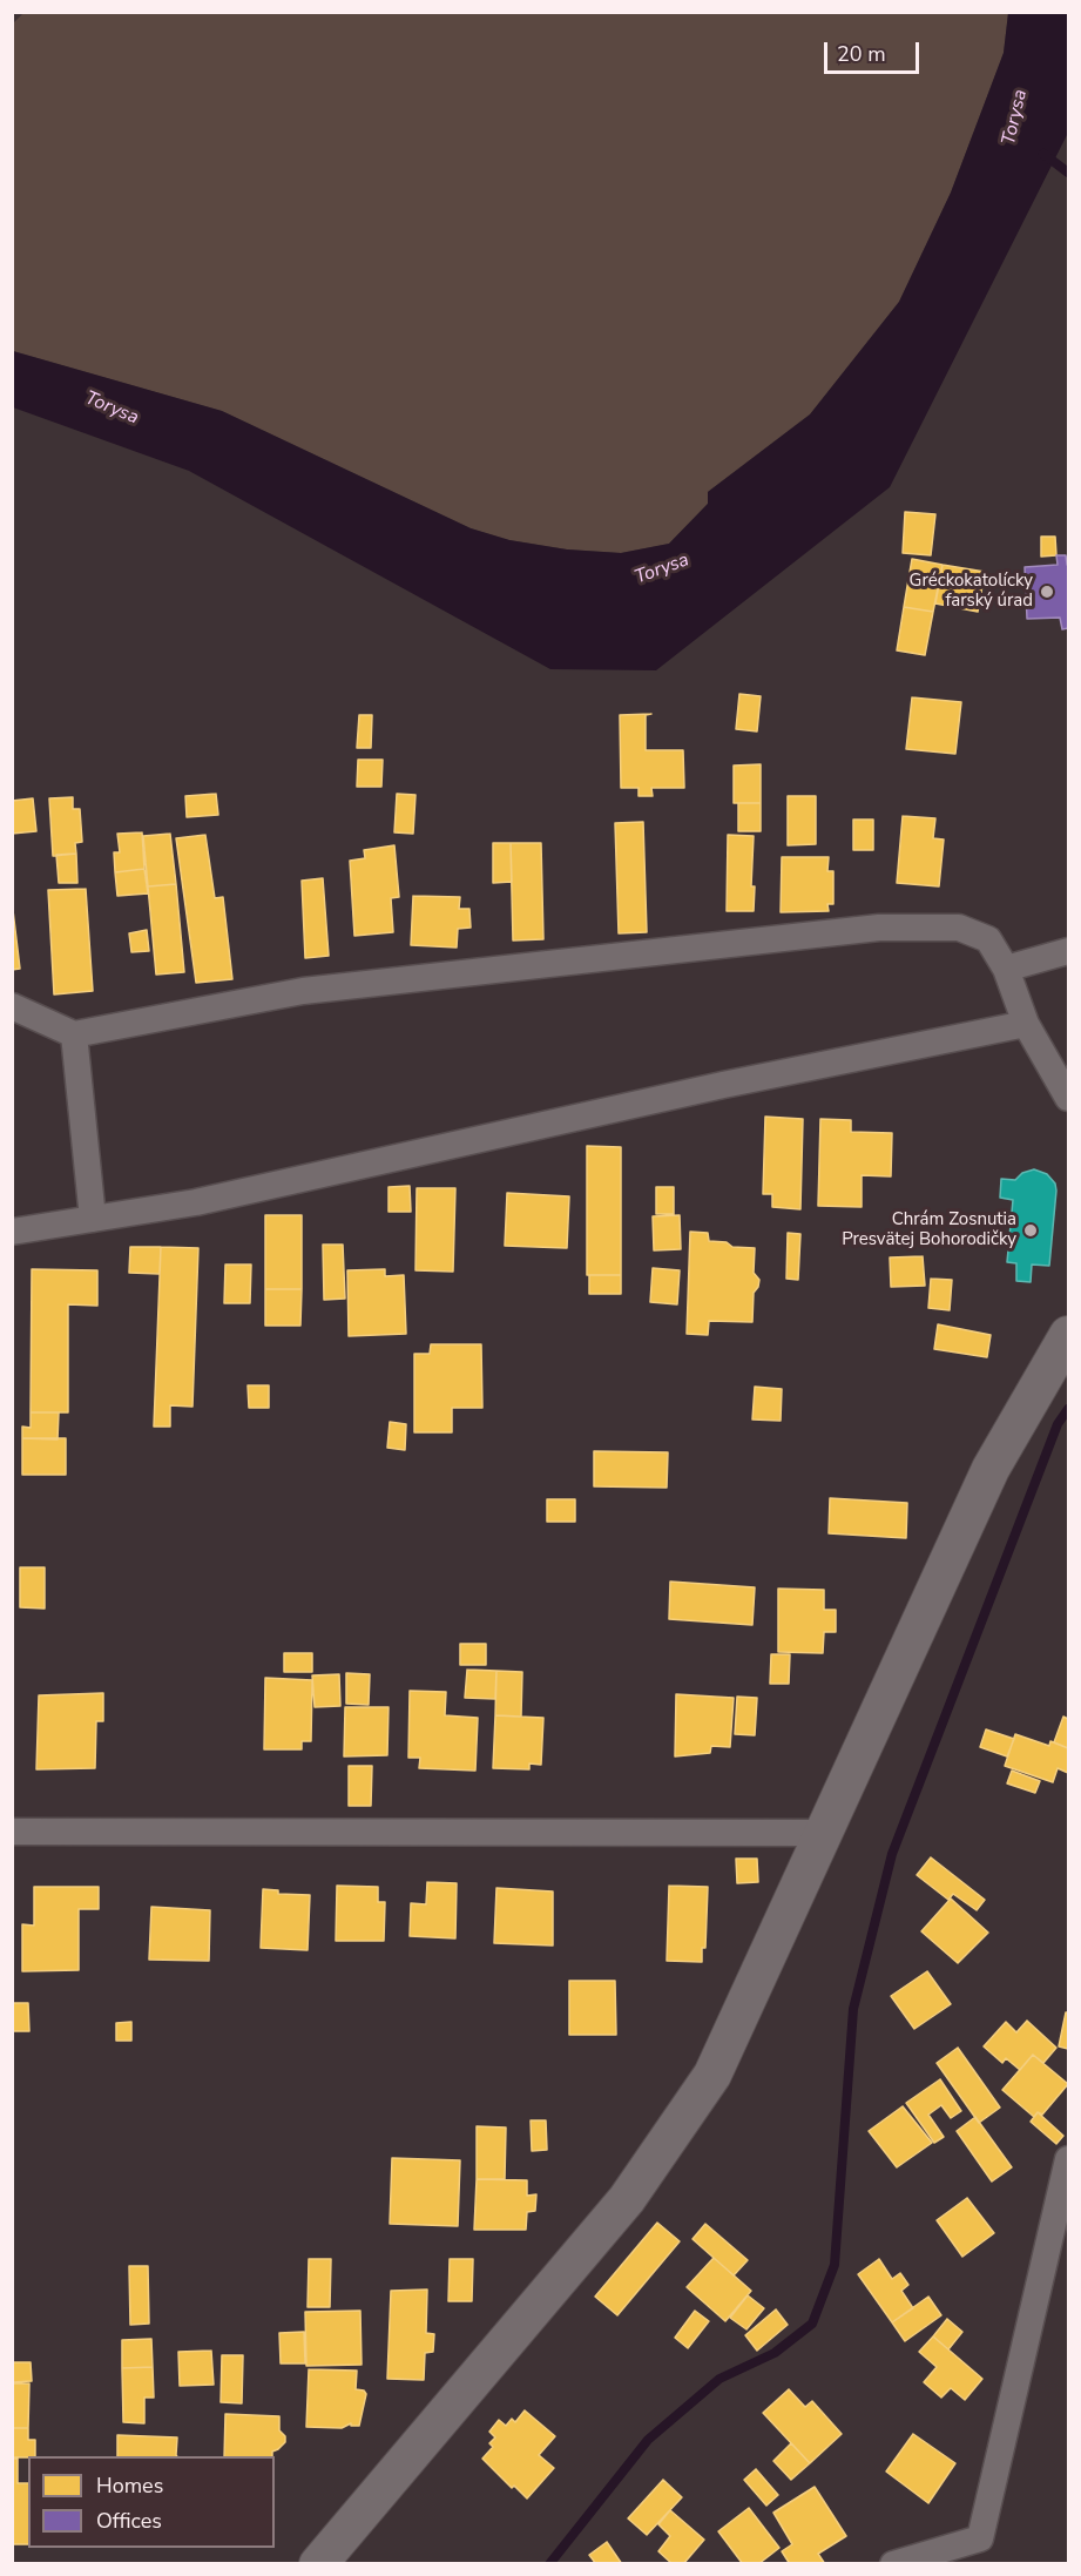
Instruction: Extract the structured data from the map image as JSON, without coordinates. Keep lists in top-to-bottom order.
{
  "water": ["Torysa"],
  "places": ["Gréckokatolícky farský úrad", "Chrám Zosnutia Presvätej Bohorodičky"],
  "legend": ["Homes", "Offices"],
  "scale_bar": "20 m"
}
